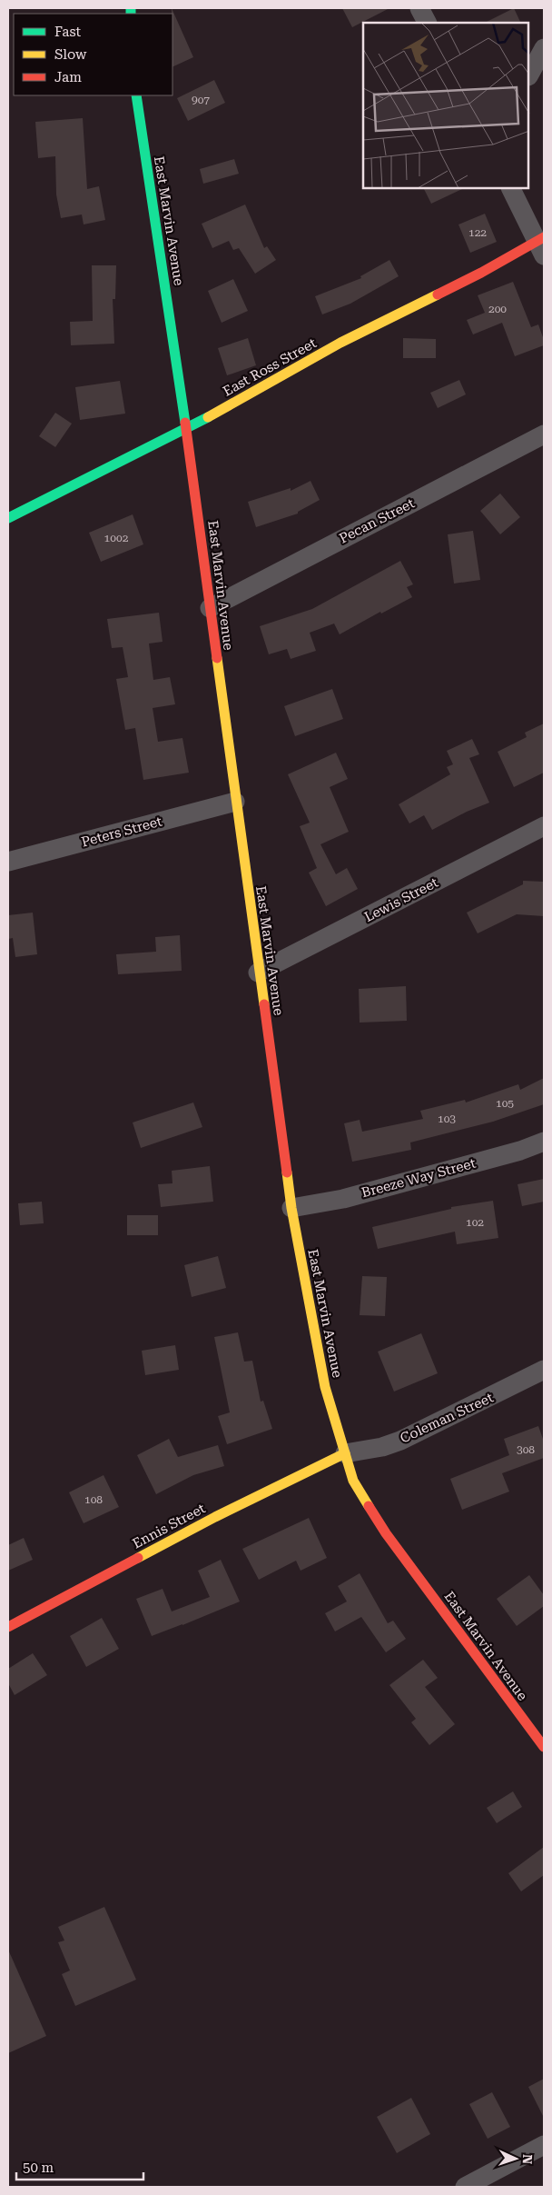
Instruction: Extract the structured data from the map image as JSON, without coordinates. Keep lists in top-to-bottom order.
{
  "streets": {
    "main road": ["East Marvin Avenue", "East Ross Street", "Ennis Street"],
    "street": [
      "Pecan Street",
      "Peters Street",
      "Lewis Street",
      "Breeze Way Street",
      "Coleman Street"
    ]
  },
  "crossings": [
    ["East Marvin Avenue", "East Ross Street"],
    ["East Marvin Avenue", "Pecan Street"],
    ["East Marvin Avenue", "Peters Street"],
    ["East Marvin Avenue", "Lewis Street"],
    ["East Marvin Avenue", "Breeze Way Street"],
    ["East Marvin Avenue", "Coleman Street"],
    ["East Marvin Avenue", "Ennis Street"],
    ["Coleman Street", "Ennis Street"]
  ],
  "house_numbers": [
    "907",
    "122",
    "200",
    "1002",
    "105",
    "103",
    "102",
    "308",
    "108"
  ],
  "legend": ["Fast", "Slow", "Jam"],
  "scale_bar": "50 m",
  "north": "right"
}
